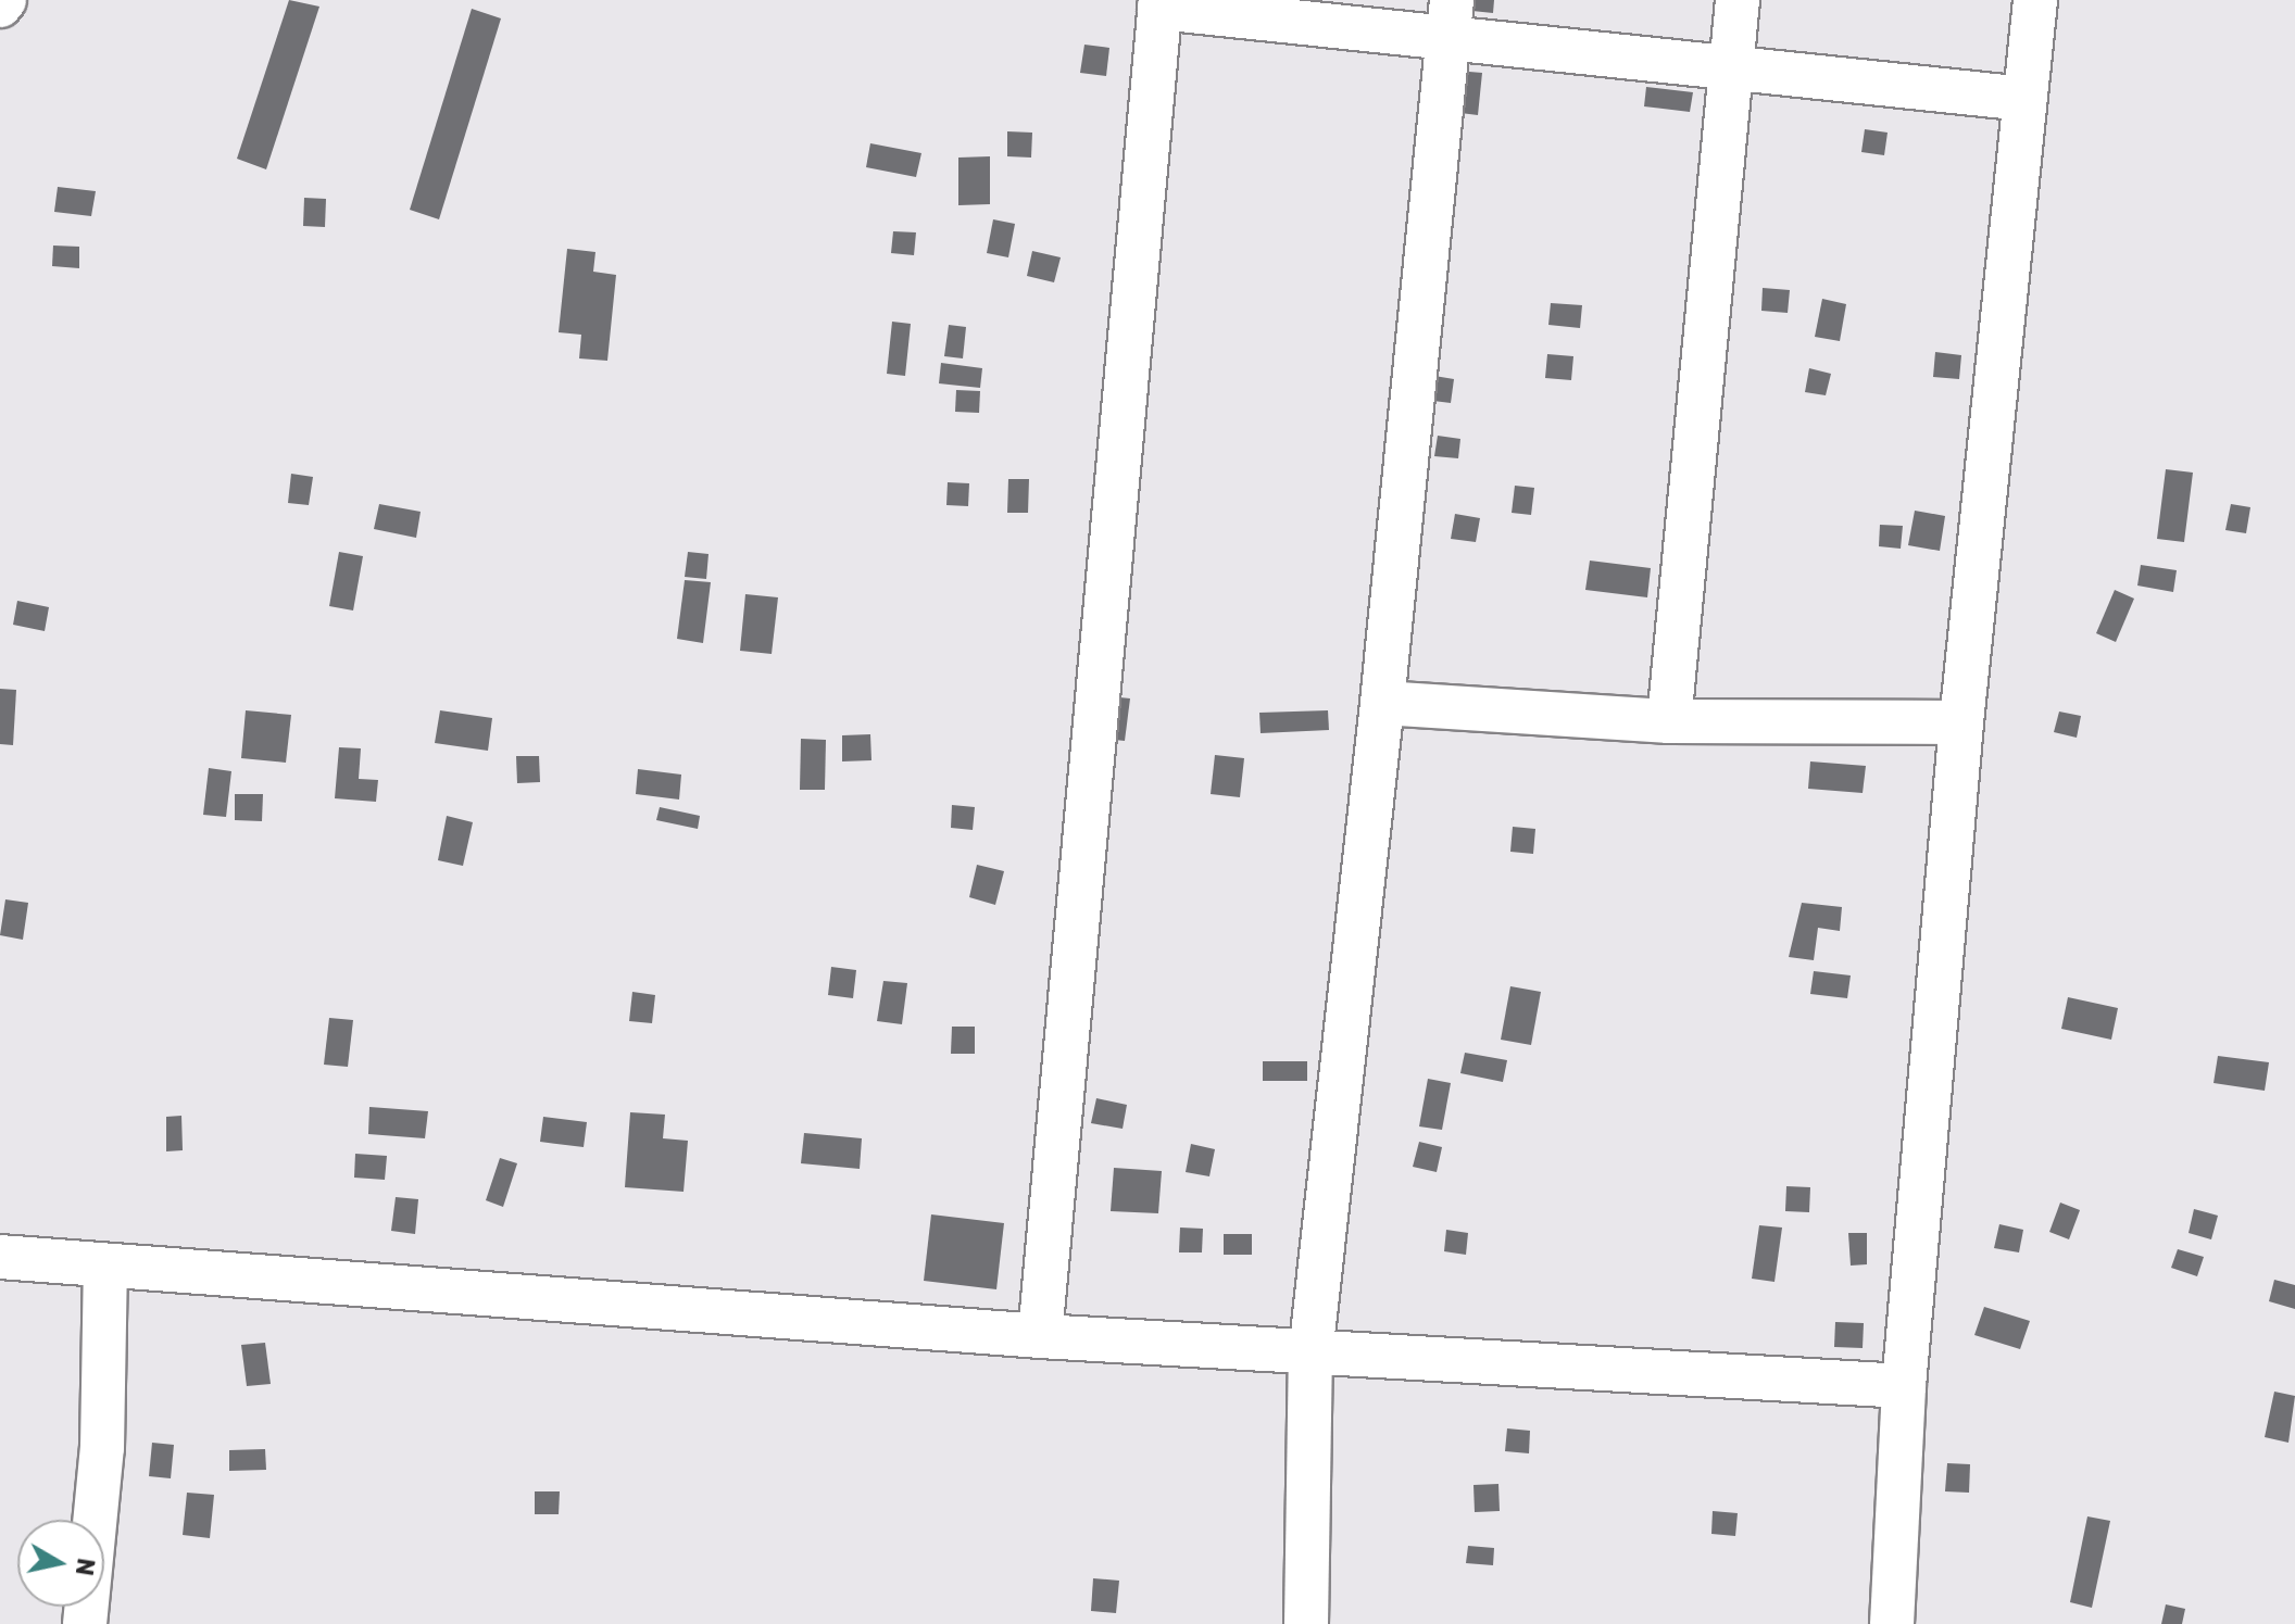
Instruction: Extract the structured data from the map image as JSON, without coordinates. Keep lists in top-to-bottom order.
{
  "north": "right"
}
